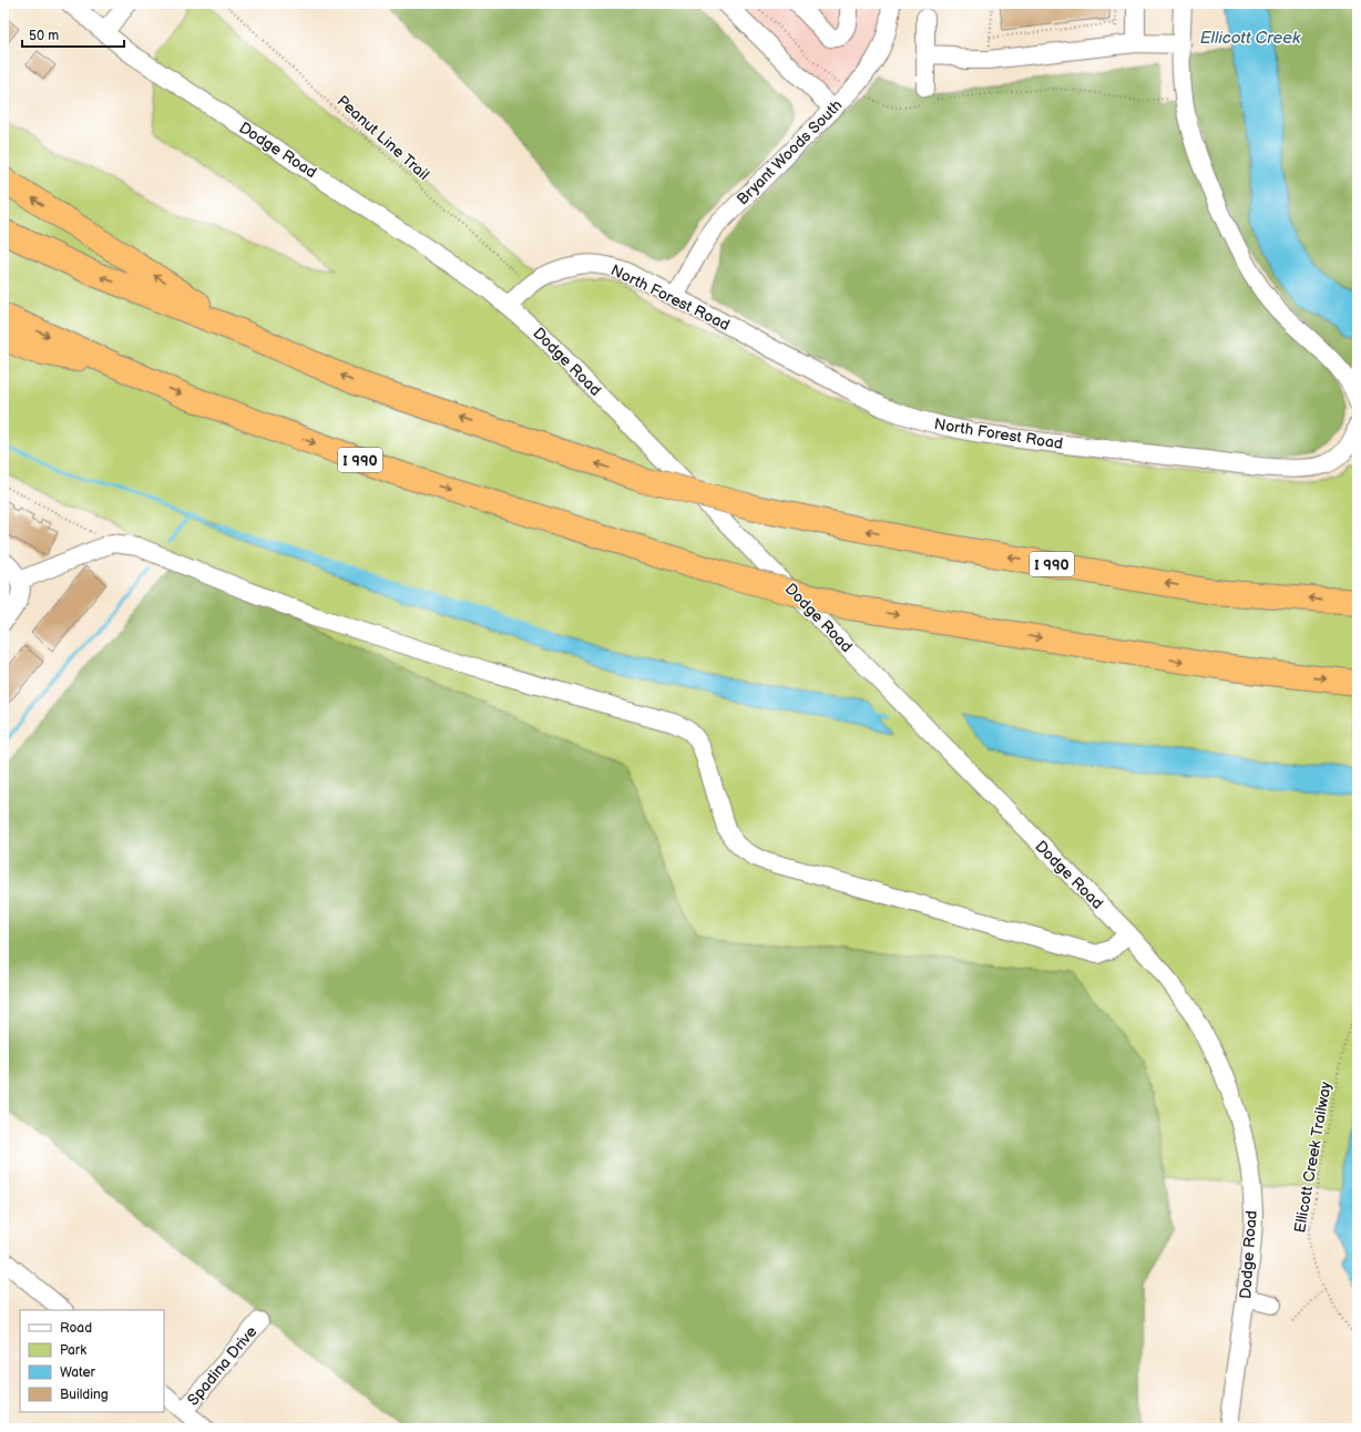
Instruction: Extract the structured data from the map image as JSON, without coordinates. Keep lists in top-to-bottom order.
{
  "streets": {
    "highway": ["I 990"],
    "street": [
      "Dodge Road",
      "Bryant Woods South",
      "North Forest Road",
      "Spadina Drive"
    ],
    "path": ["Peanut Line Trail", "Ellicott Creek Trailway"]
  },
  "crossings": [
    ["Peanut Line Trail", "North Forest Road"],
    ["Dodge Road", "North Forest Road"],
    ["Bryant Woods South", "North Forest Road"]
  ],
  "water": ["Ellicott Creek"],
  "legend": [
    "Road",
    "Park",
    "Water",
    "Building"
  ],
  "scale_bar": "50 m"
}
